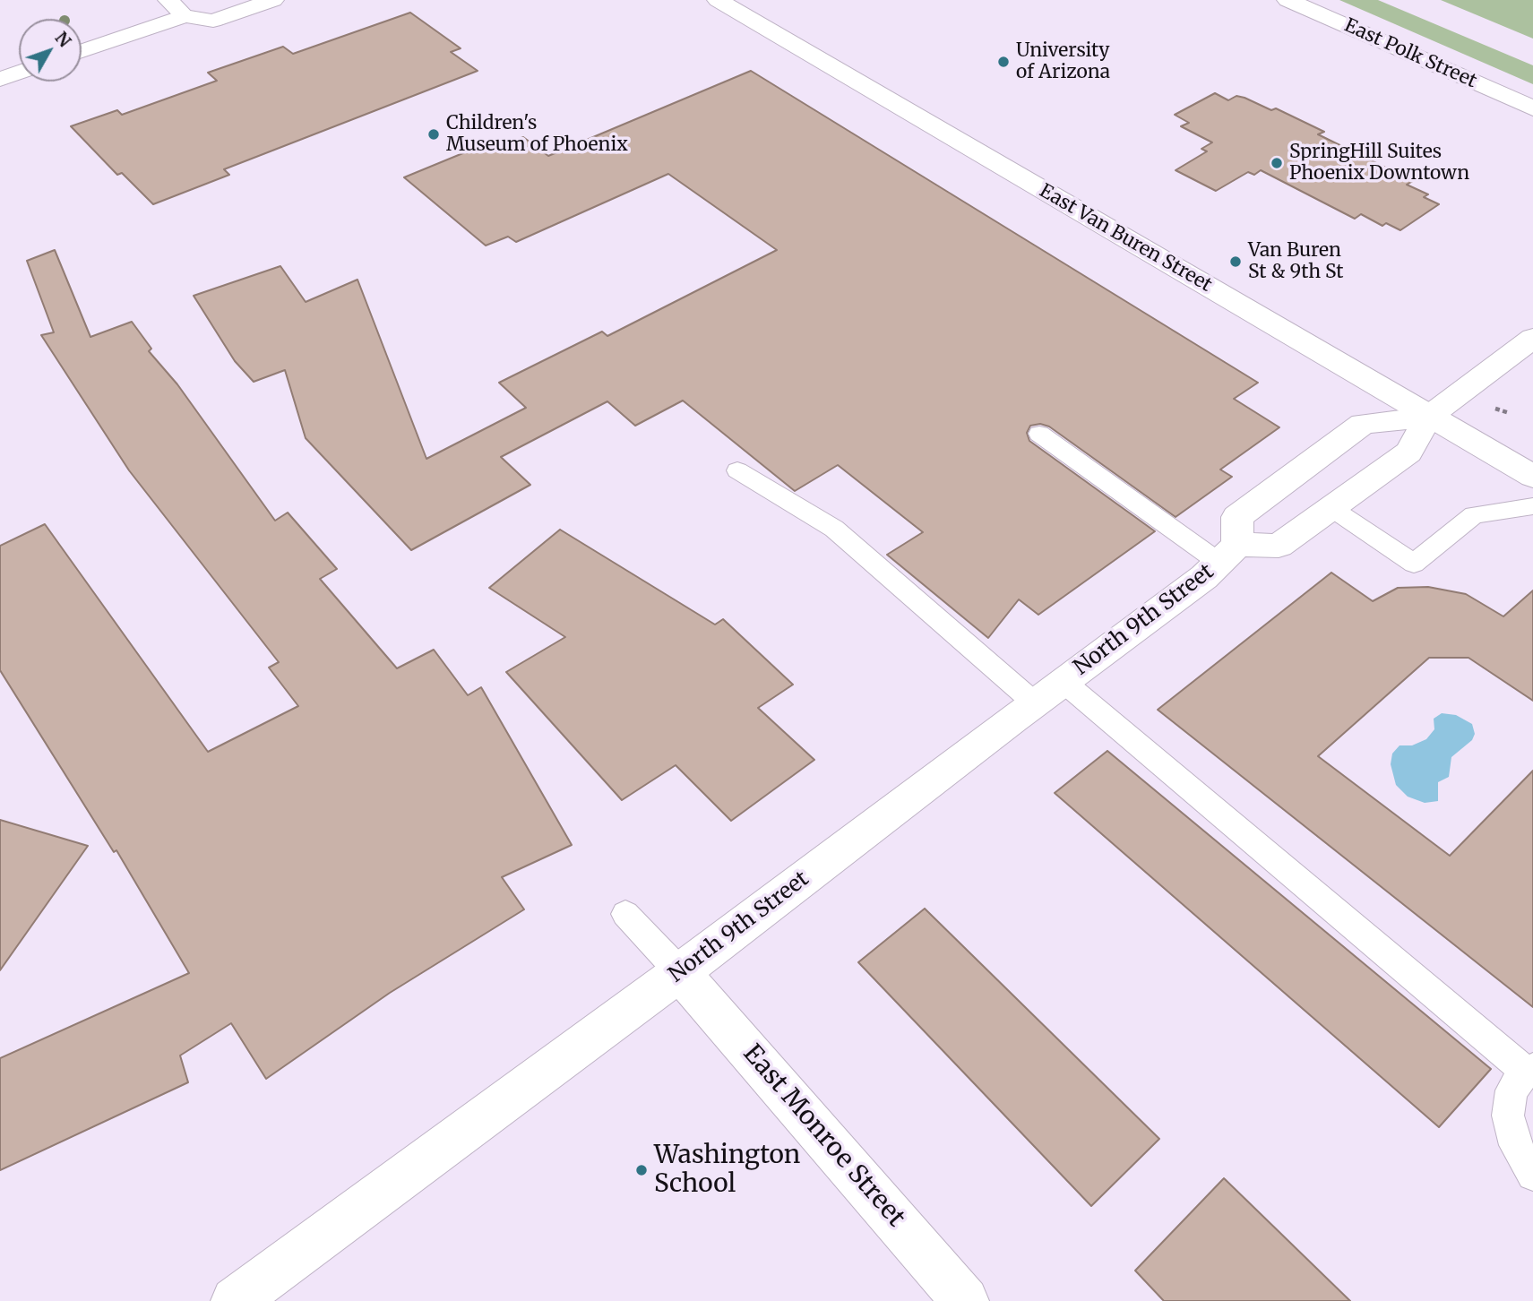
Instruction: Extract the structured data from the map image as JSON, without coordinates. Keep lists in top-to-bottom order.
{
  "streets": {
    "street": [
      "East Polk Street",
      "East Van Buren Street",
      "North 9th Street",
      "East Monroe Street"
    ]
  },
  "crossings": [
    ["North 9th Street", "East Monroe Street"]
  ],
  "places": [
    "University of Arizona",
    "Children's Museum of Phoenix",
    "SpringHill Suites Phoenix Downtown",
    "Van Buren St & 9th St",
    "Washington School"
  ],
  "north": "top right"
}
